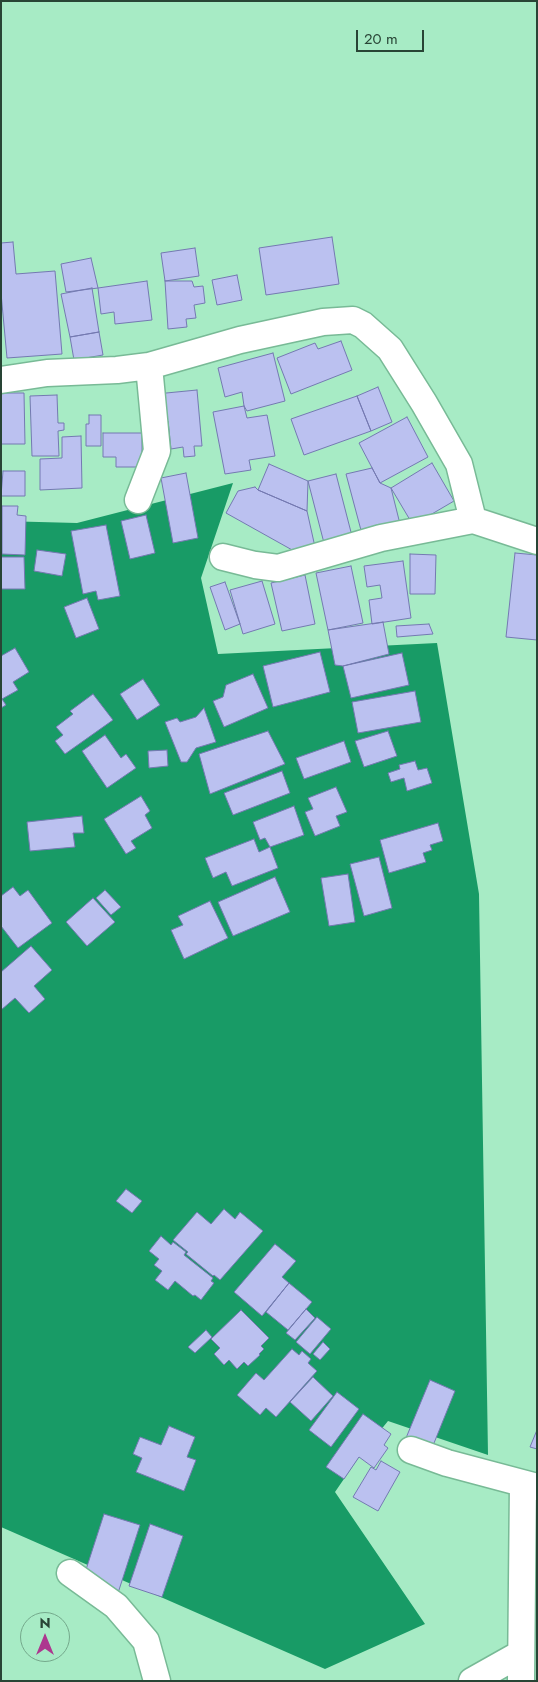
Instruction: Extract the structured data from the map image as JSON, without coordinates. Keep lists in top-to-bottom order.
{
  "scale_bar": "20 m",
  "north": "top"
}
